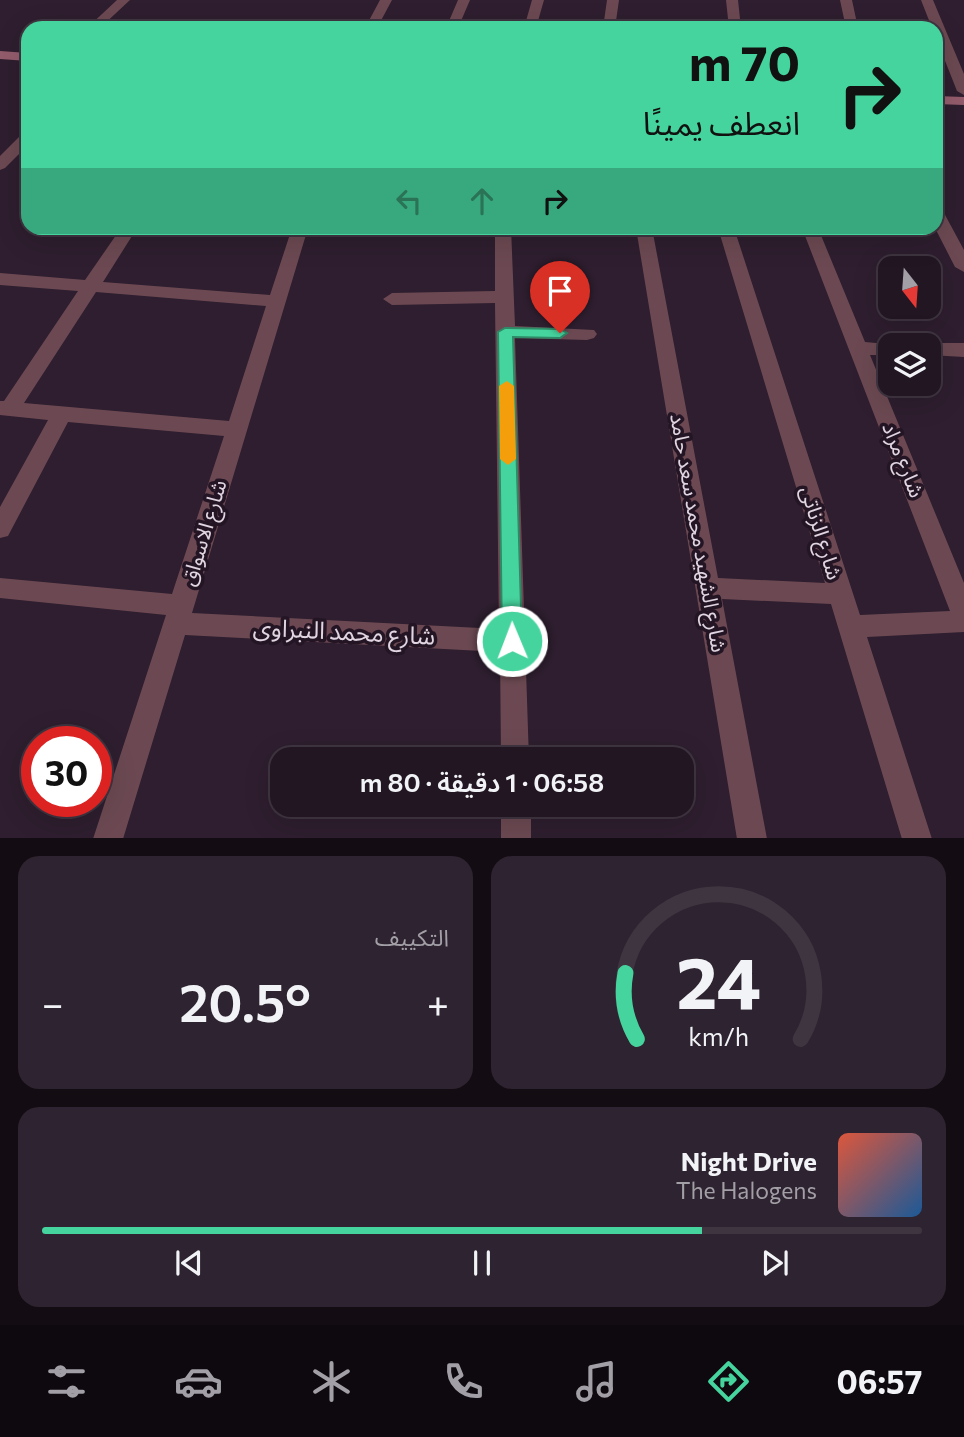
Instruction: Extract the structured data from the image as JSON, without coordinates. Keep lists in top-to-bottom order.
{
  "streets": {
    "street": [
      "شارع مراد",
      "شارع الاسواق",
      "شارع الشهيد محمد سعد حامد",
      "شارع الزناتى",
      "شارع محمد النبراوى"
    ]
  },
  "crossings": [
    ["شارع الاسواق", "شارع محمد النبراوى"]
  ],
  "north": "bottom",
  "page": {
    "turn": ["70 m", "انعطف يمينًا"],
    "limit": "30",
    "trip": "06:58 · 1 دقيقة · 80 m",
    "tile": "التكييف",
    "heat": ["−", "20.5°", "+"],
    "song": ["Night Drive", "The Halogens"],
    "tabs": "06:57",
    "gauge": ["24", "km/h"]
  }
}
